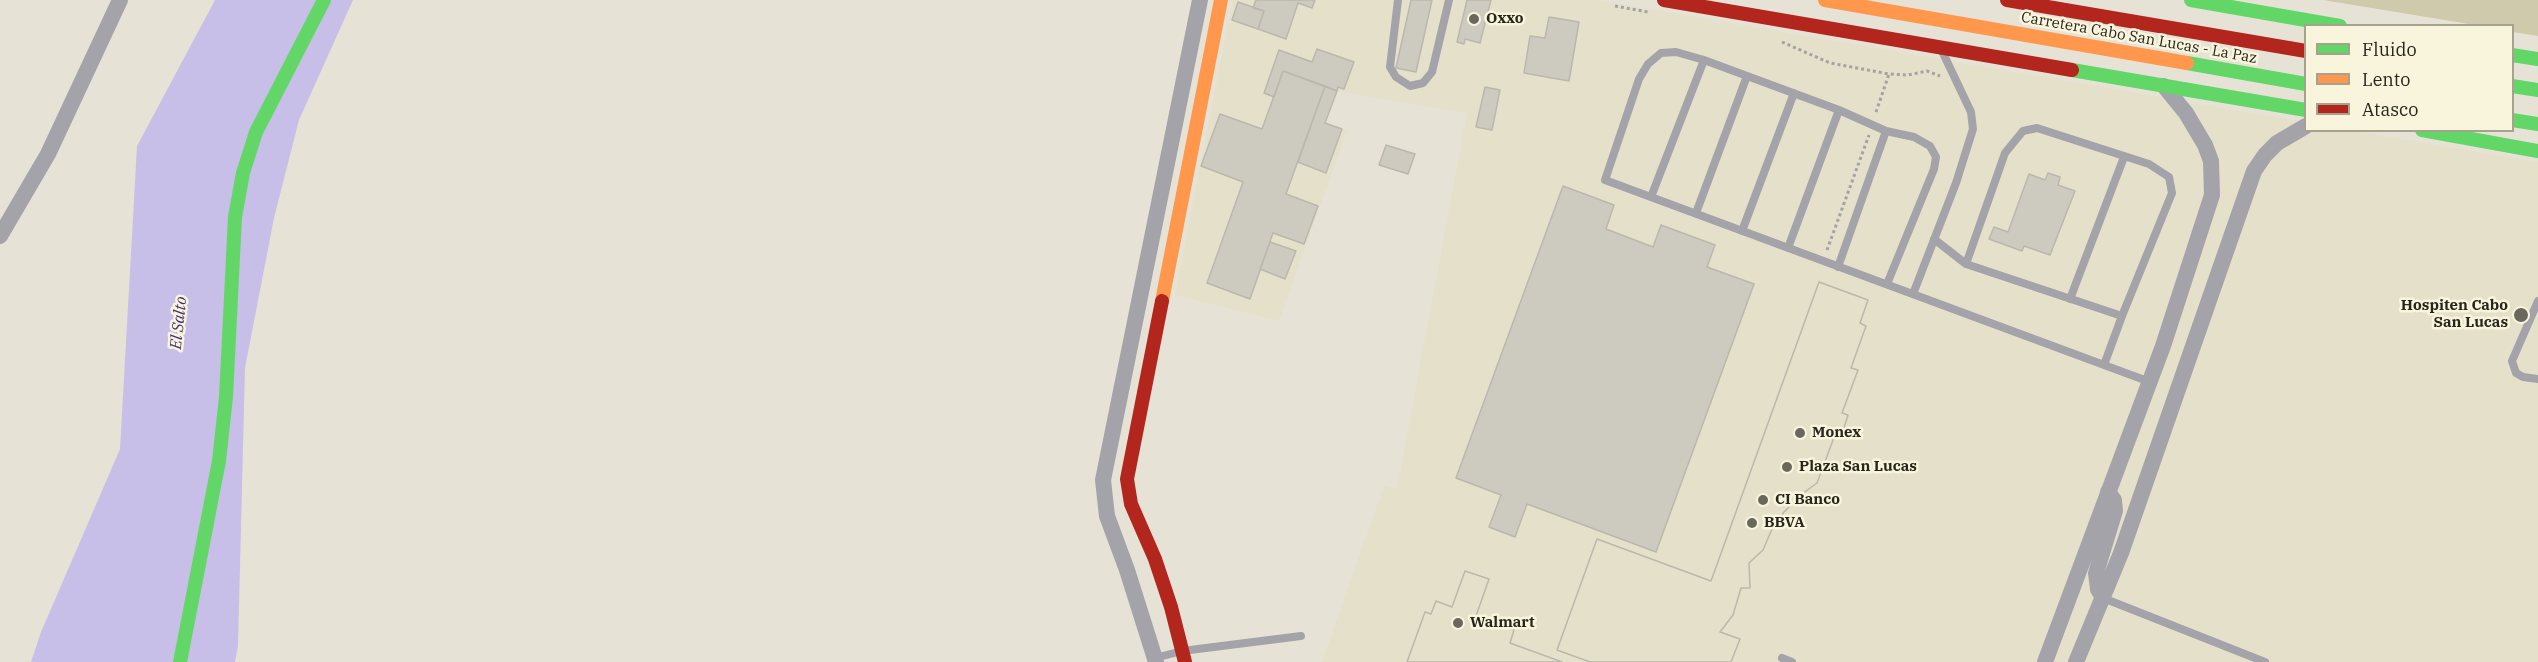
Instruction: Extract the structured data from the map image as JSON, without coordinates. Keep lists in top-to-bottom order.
{
  "streets": {
    "main road": ["Carretera Cabo San Lucas - La Paz"]
  },
  "water": ["El Salto"],
  "places": [
    "Oxxo",
    "Hospiten Cabo San Lucas",
    "Monex",
    "Plaza San Lucas",
    "CI Banco",
    "BBVA",
    "Walmart"
  ],
  "legend": ["Fluido", "Lento", "Atasco"]
}
